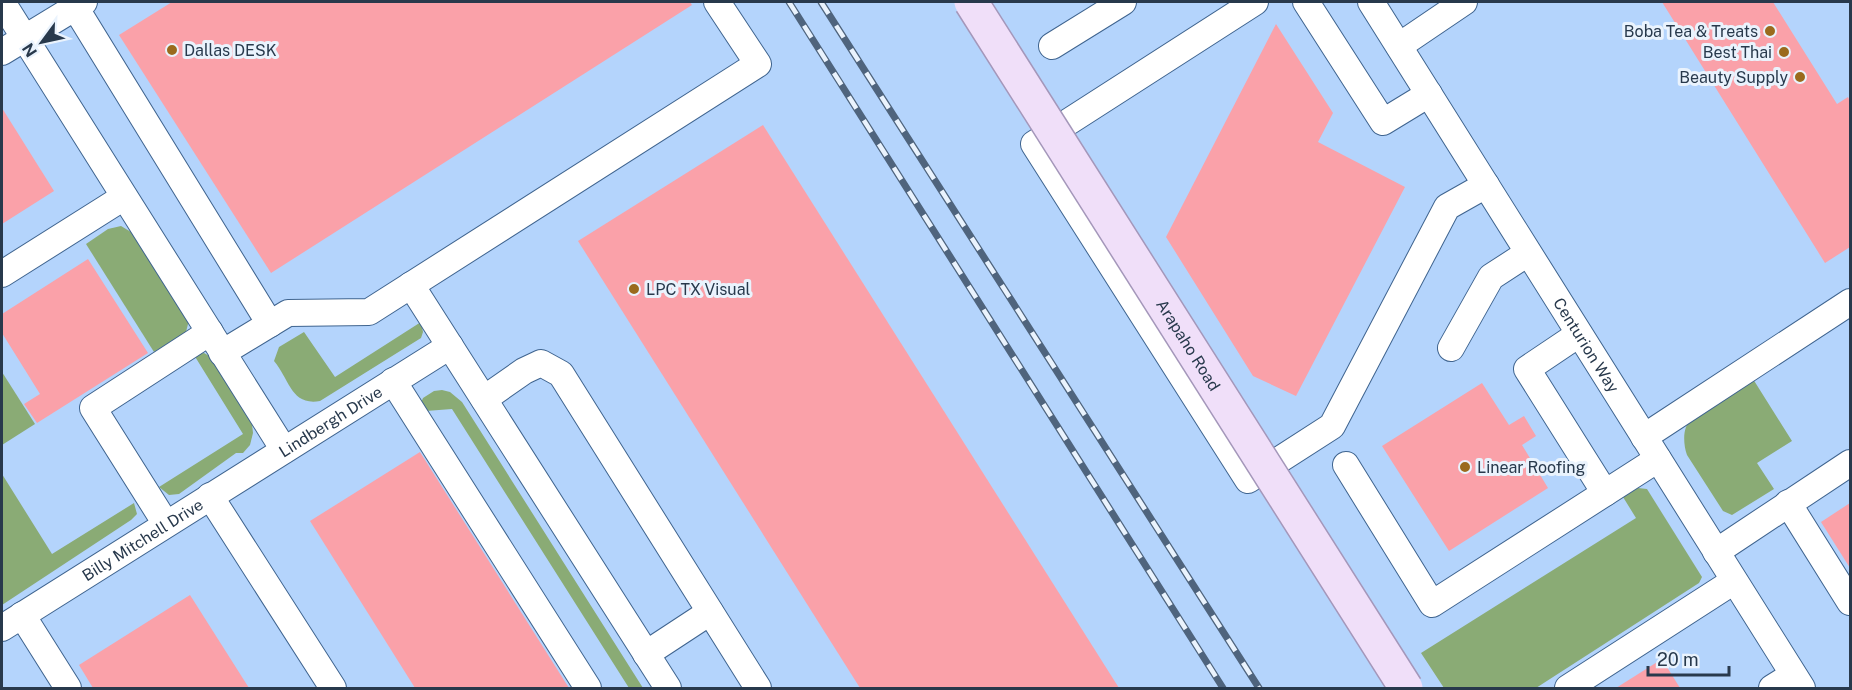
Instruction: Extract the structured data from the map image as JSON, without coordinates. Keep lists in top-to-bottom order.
{
  "streets": {
    "main road": ["Arapaho Road"],
    "street": ["Centurion Way", "Lindbergh Drive", "Billy Mitchell Drive"]
  },
  "crossings": [
    ["Lindbergh Drive", "Billy Mitchell Drive"]
  ],
  "places": [
    "Boba Tea & Treats",
    "Dallas DESK",
    "Best Thai",
    "Beauty Supply",
    "LPC TX Visual",
    "Linear Roofing"
  ],
  "scale_bar": "20 m",
  "north": "bottom left"
}
